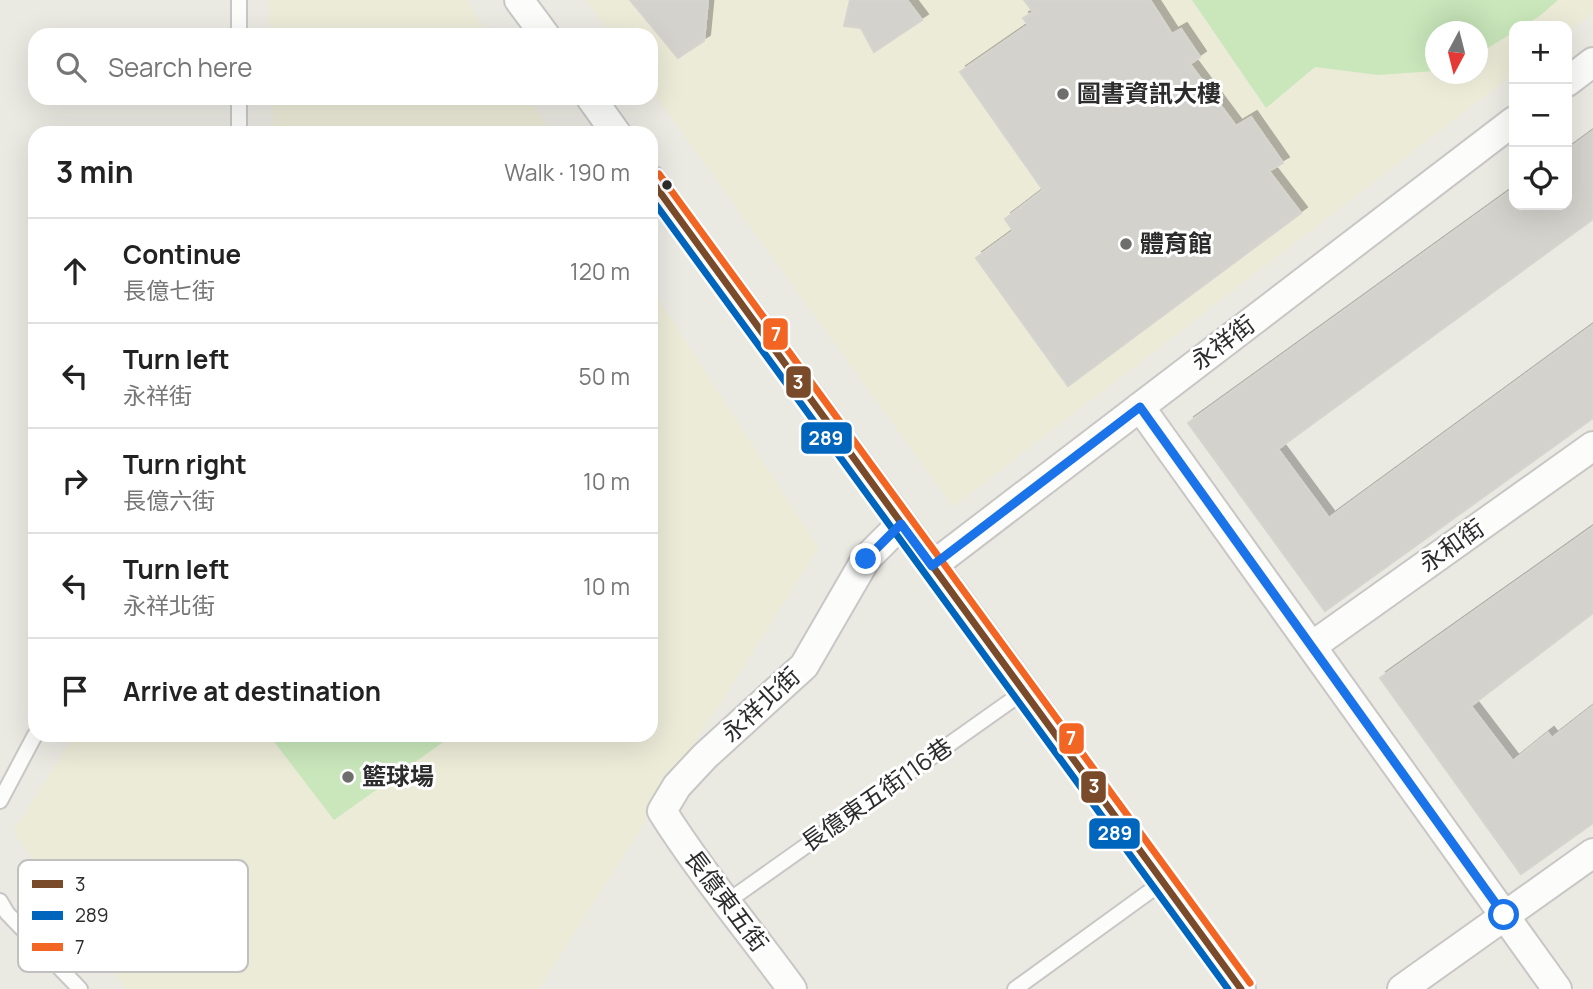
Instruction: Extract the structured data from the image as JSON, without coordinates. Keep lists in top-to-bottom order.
{
  "streets": {
    "street": [
      "永祥街",
      "永和街",
      "永祥北街",
      "長億東五街"
    ],
    "lane": ["長億東五街116巷"]
  },
  "crossings": [
    ["永祥北街", "長億東五街"],
    ["長億東五街116巷", "長億東五街"]
  ],
  "places": ["圖書資訊大樓", "體育館", "籃球場"],
  "lines": ["transit line 7", "transit line 3", "transit line 289"],
  "legend": ["3", "289", "7"],
  "north": "bottom",
  "page": {
    "map_buttons": ["+", "−"],
    "search": "Search here",
    "heading": ["3 min", "Walk · 190 m"],
    "list": [
      ["Continue", "長億七街", "120 m"],
      ["Turn left", "永祥街", "50 m"],
      ["Turn right", "長億六街", "10 m"],
      ["Turn left", "永祥北街", "10 m"],
      "Arrive at destination"
    ]
  }
}
